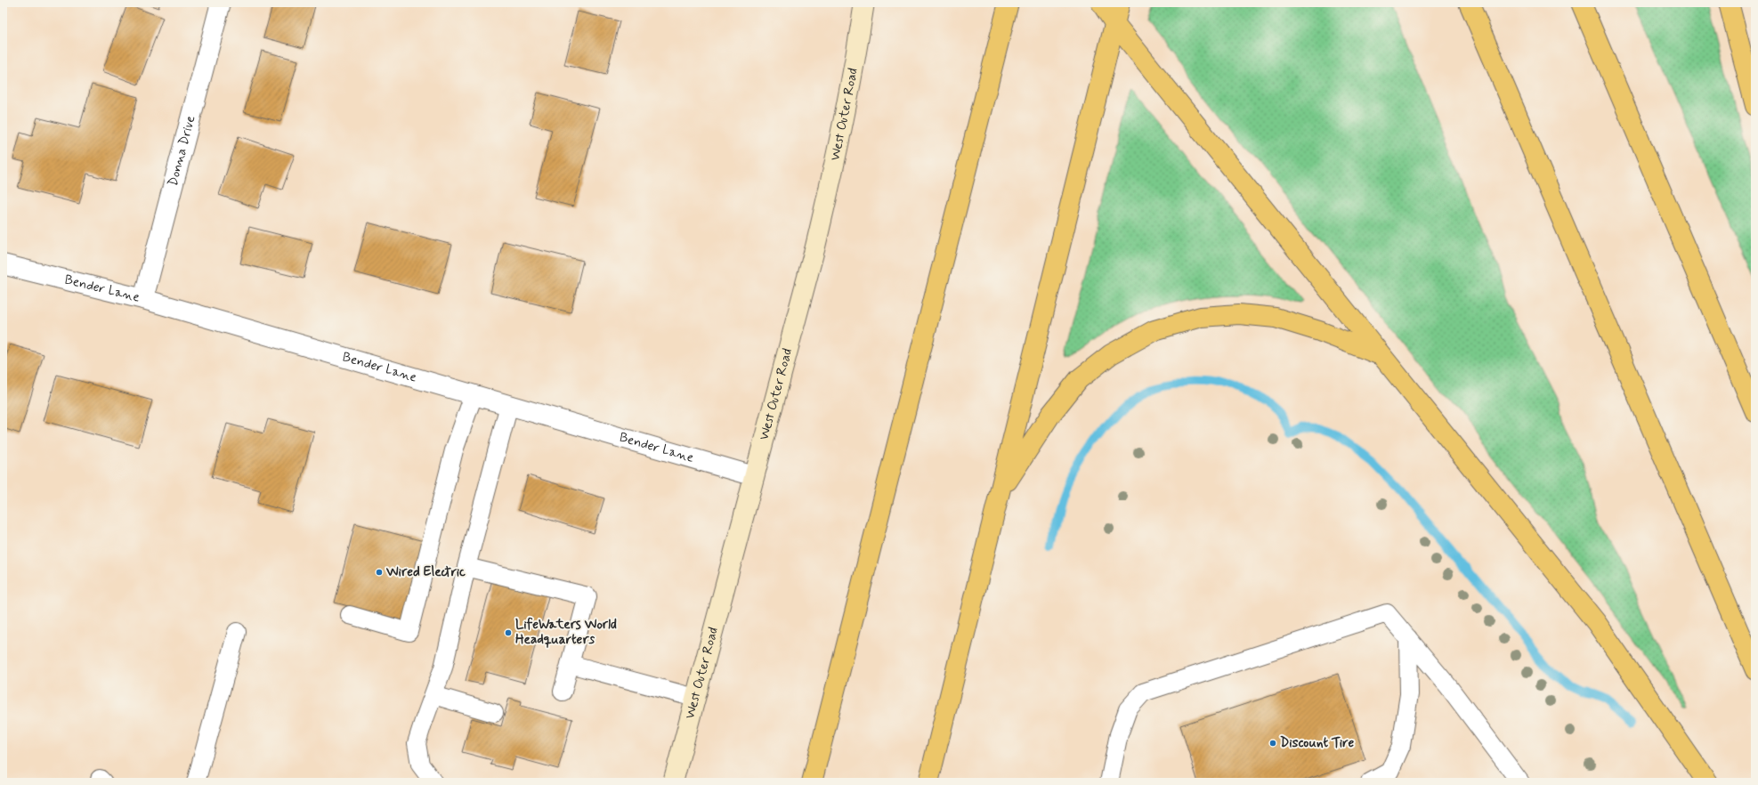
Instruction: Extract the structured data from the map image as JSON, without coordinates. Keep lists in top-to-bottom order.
{
  "streets": {
    "street": ["West Outer Road", "Donna Drive", "Bender Lane"]
  },
  "crossings": [
    ["West Outer Road", "Bender Lane"],
    ["Donna Drive", "Bender Lane"]
  ],
  "places": ["Wired Electric", "LifeWaters World Headquarters", "Discount Tire"]
}
